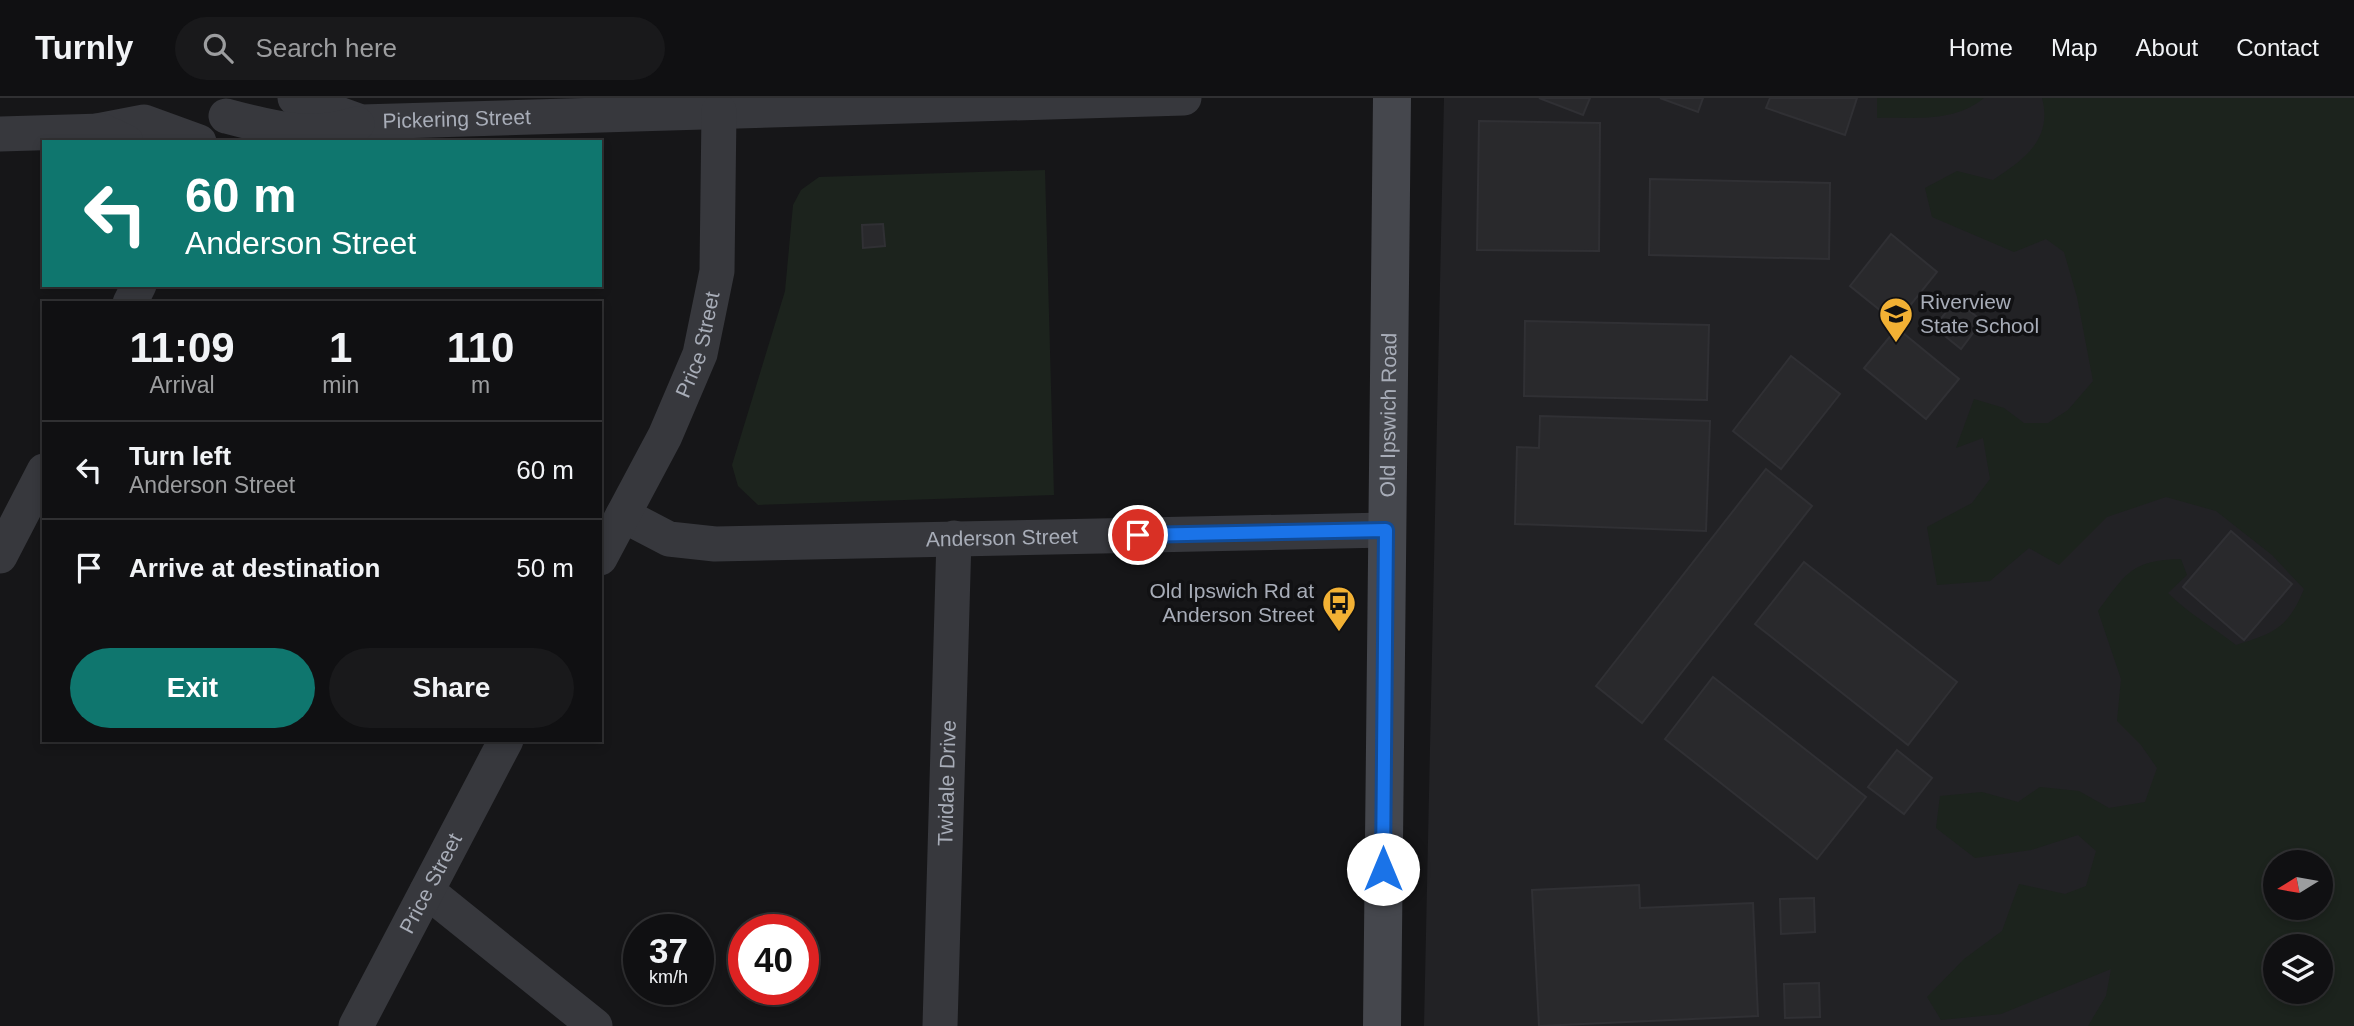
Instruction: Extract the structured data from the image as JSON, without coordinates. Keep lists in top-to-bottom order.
{
  "streets": {
    "street": [
      "Pickering Street",
      "Price Street",
      "Old Ipswich Road",
      "Anderson Street",
      "Twidale Drive"
    ]
  },
  "crossings": [
    ["Pickering Street", "Price Street"],
    ["Price Street", "Anderson Street"],
    ["Old Ipswich Road", "Anderson Street"],
    ["Anderson Street", "Twidale Drive"]
  ],
  "places": {
    "school or university": ["Riverview State School"],
    "bus stop": ["Old Ipswich Rd at Anderson Street"]
  },
  "north": "left",
  "page": {
    "header": "Turnly",
    "search": "Search here",
    "nav": [
      "Home",
      "Map",
      "About",
      "Contact"
    ],
    "turn": ["60 m", "Anderson Street"],
    "eta": [
      "11:09",
      "Arrival",
      "1",
      "min",
      "110",
      "m"
    ],
    "list": [
      {
        "name": "Turn left",
        "note": "Anderson Street",
        "value": "60 m"
      },
      {
        "name": "Arrive at destination",
        "value": "50 m"
      }
    ],
    "buttons": ["Exit", "Share"],
    "speed": "37 km/h",
    "limit": "40"
  }
}
